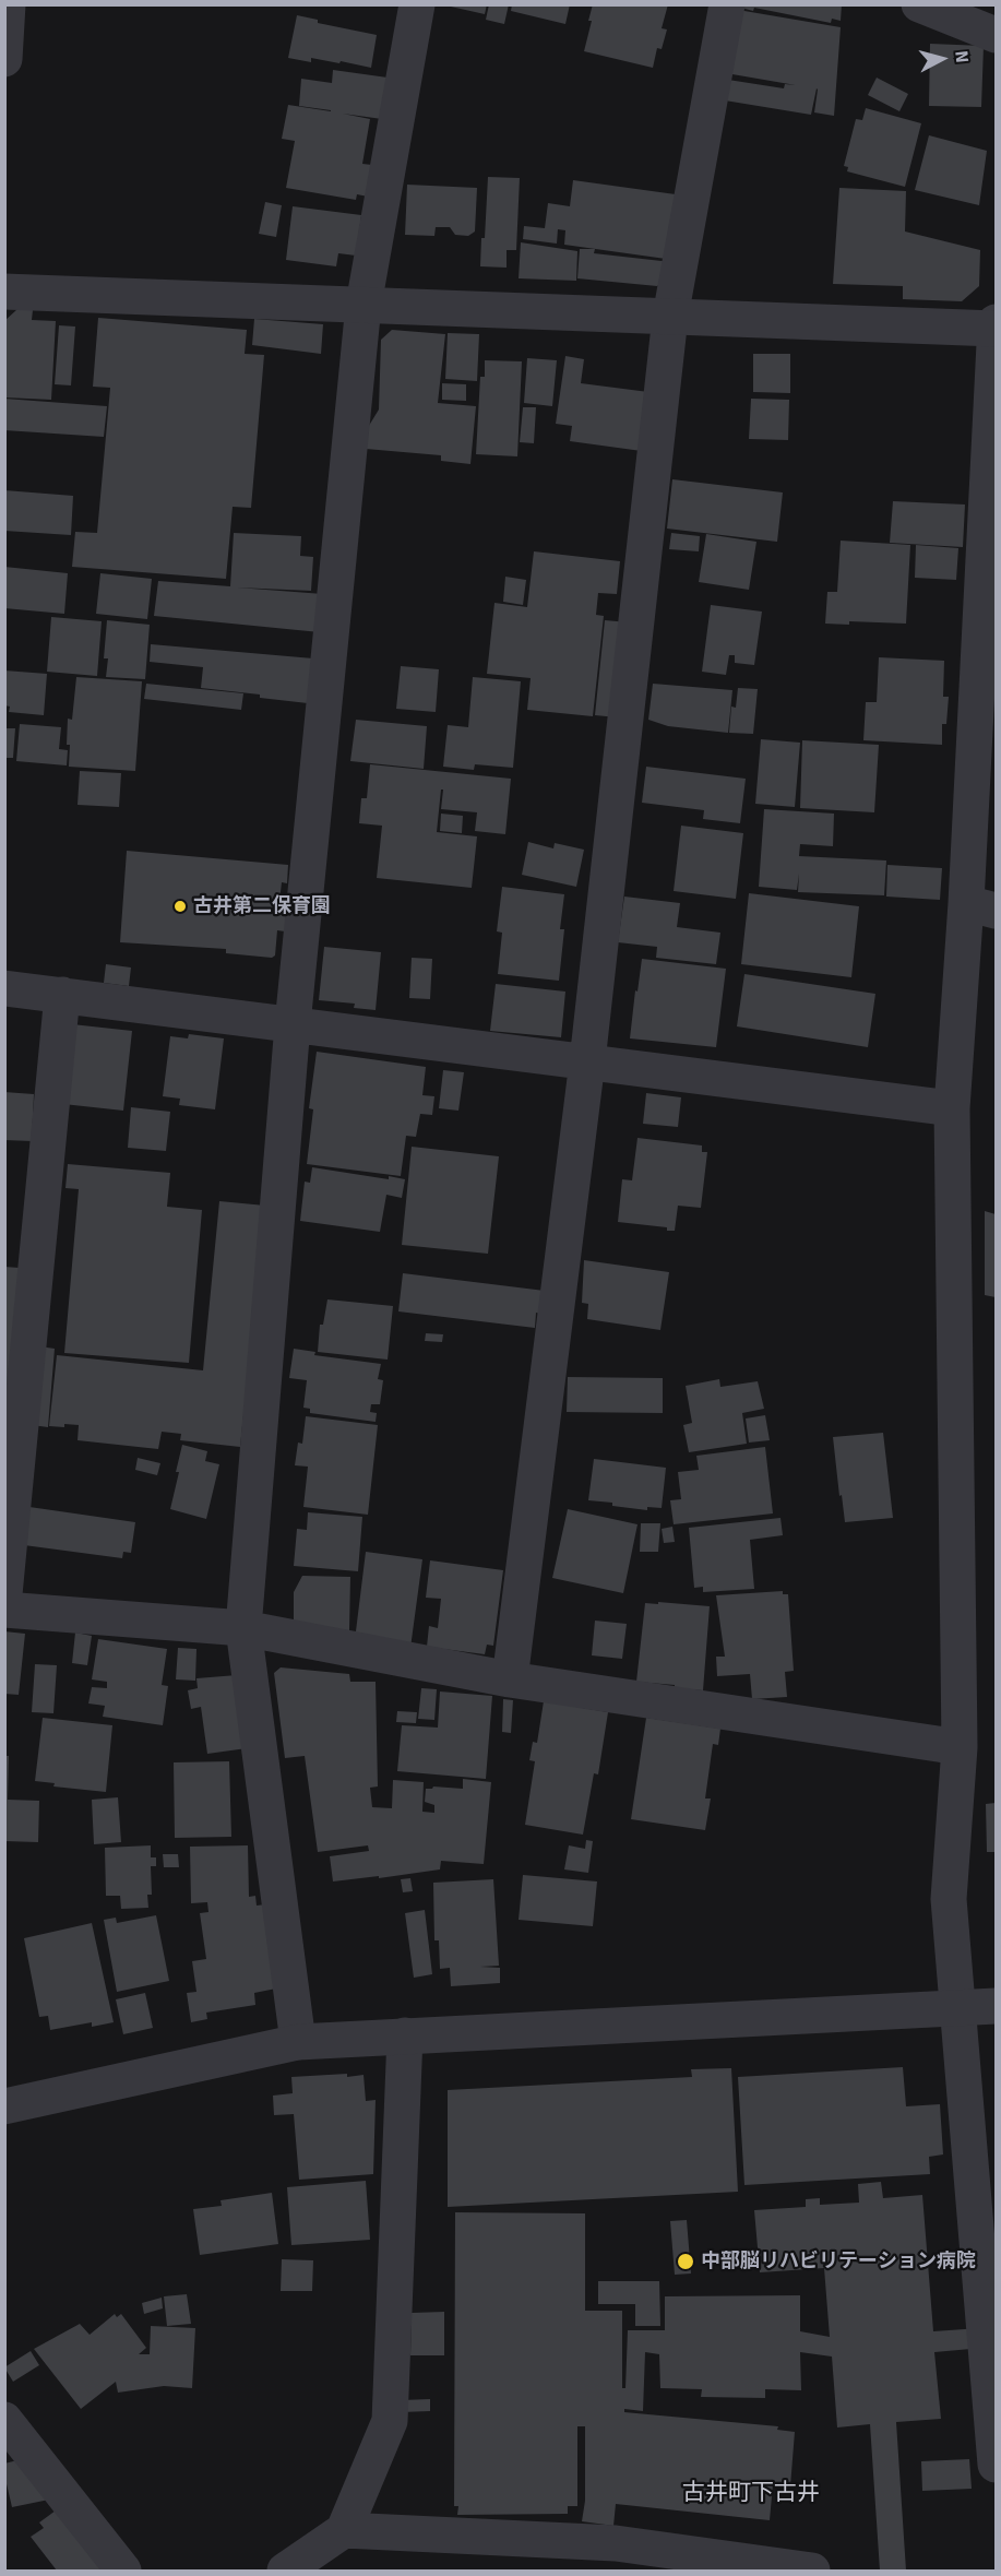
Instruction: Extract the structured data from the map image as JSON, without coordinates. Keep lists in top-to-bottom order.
{
  "districts": ["古井町下古井"],
  "places": ["古井第二保育園", "中部脳リハビリテーション病院"],
  "north": "right"
}
